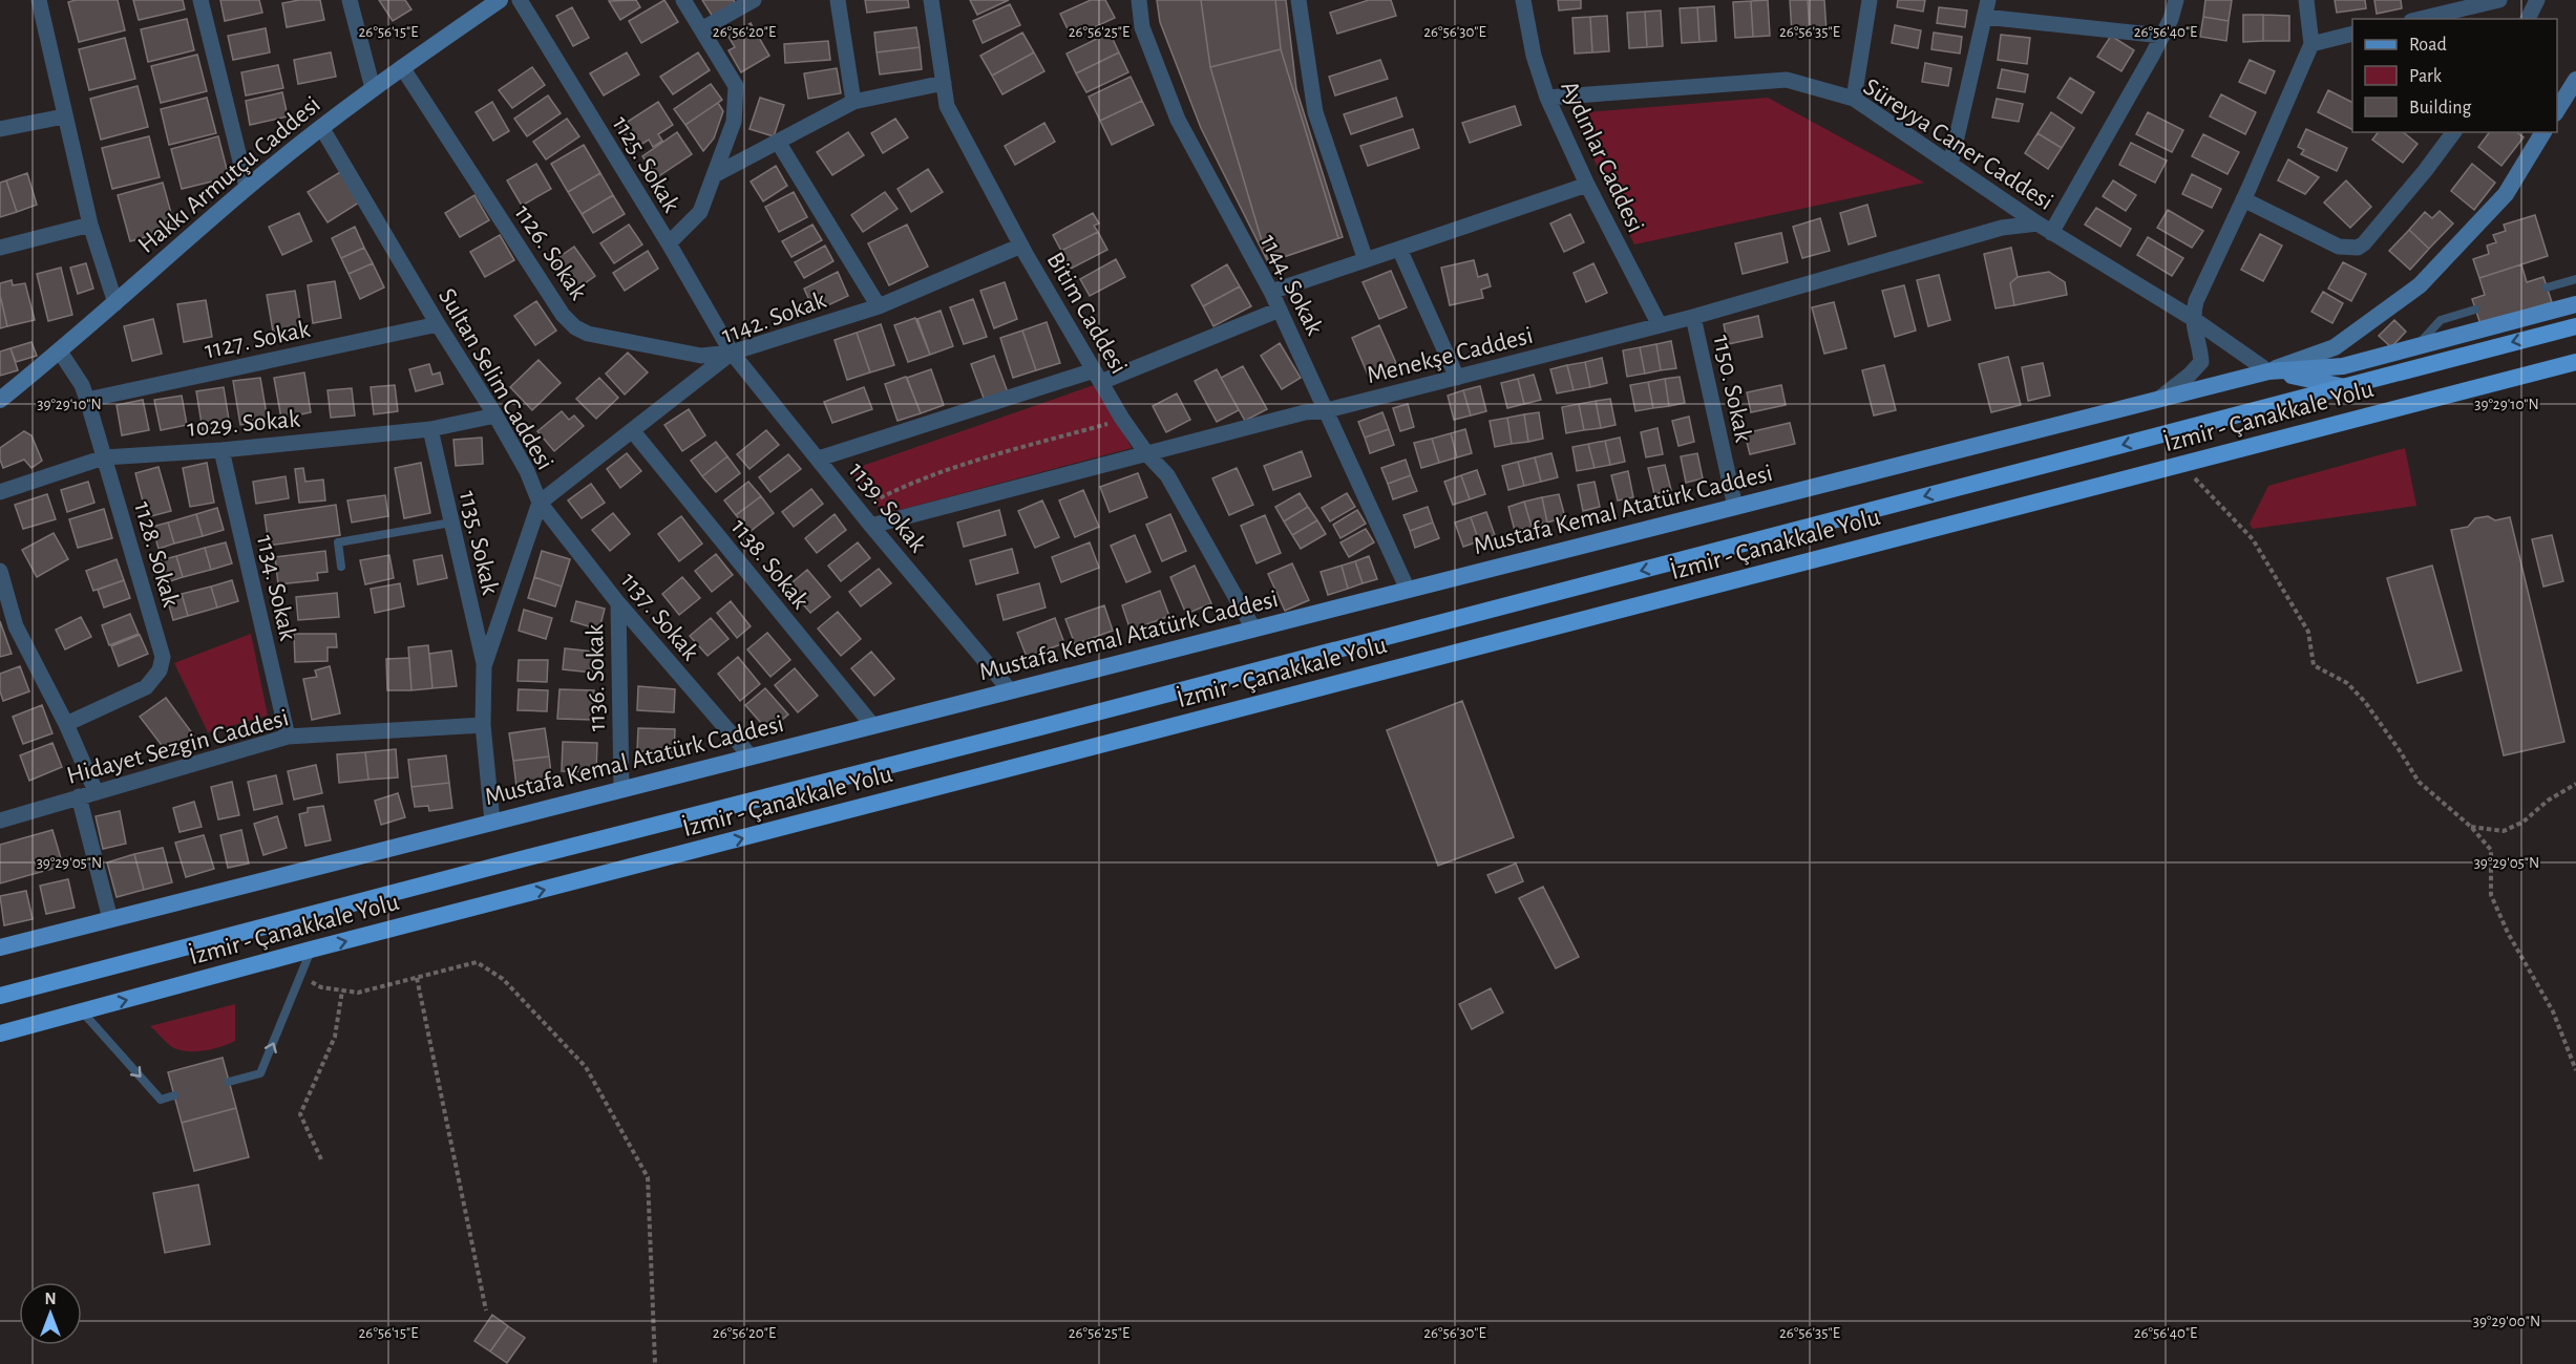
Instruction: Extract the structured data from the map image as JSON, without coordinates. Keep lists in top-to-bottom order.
{
  "streets": {
    "highway": ["İzmir - Çanakkale Yolu"],
    "main road": ["Hakkı Armutçu Caddesi", "Mustafa Kemal Atatürk Caddesi"],
    "street": [
      "Süreyya Caner Caddesi",
      "Aydınlar Caddesi",
      "1125. Sokak",
      "1126. Sokak",
      "1144. Sokak",
      "Bitim Caddesi",
      "1142. Sokak",
      "1127. Sokak",
      "Menekşe Caddesi",
      "Sultan Selim Caddesi",
      "1150. Sokak",
      "1029. Sokak",
      "1139. Sokak",
      "1135. Sokak",
      "1128. Sokak",
      "1138. Sokak",
      "1134. Sokak",
      "1137. Sokak",
      "1136. Sokak",
      "Hidayet Sezgin Caddesi"
    ]
  },
  "crossings": [
    ["Süreyya Caner Caddesi", "Aydınlar Caddesi"],
    ["Süreyya Caner Caddesi", "Menekşe Caddesi"],
    ["Süreyya Caner Caddesi", "Mustafa Kemal Atatürk Caddesi"],
    ["Aydınlar Caddesi", "Menekşe Caddesi"],
    ["1125. Sokak", "1126. Sokak"],
    ["1125. Sokak", "1142. Sokak"],
    ["1125. Sokak", "1139. Sokak"],
    ["Hakkı Armutçu Caddesi", "1126. Sokak"],
    ["Hakkı Armutçu Caddesi", "Sultan Selim Caddesi"],
    ["Hakkı Armutçu Caddesi", "1128. Sokak"],
    ["1126. Sokak", "1142. Sokak"],
    ["1126. Sokak", "1139. Sokak"],
    ["1144. Sokak", "Menekşe Caddesi"],
    ["1144. Sokak", "Mustafa Kemal Atatürk Caddesi"],
    ["Bitim Caddesi", "1142. Sokak"],
    ["Bitim Caddesi", "Menekşe Caddesi"],
    ["Bitim Caddesi", "Mustafa Kemal Atatürk Caddesi"],
    ["1142. Sokak", "Sultan Selim Caddesi"],
    ["1142. Sokak", "1139. Sokak"],
    ["1142. Sokak", "1138. Sokak"],
    ["1142. Sokak", "1137. Sokak"],
    ["1127. Sokak", "Sultan Selim Caddesi"],
    ["1127. Sokak", "1128. Sokak"],
    ["Menekşe Caddesi", "1150. Sokak"],
    ["Menekşe Caddesi", "1139. Sokak"],
    ["Sultan Selim Caddesi", "1029. Sokak"],
    ["Sultan Selim Caddesi", "Mustafa Kemal Atatürk Caddesi"],
    ["Sultan Selim Caddesi", "1135. Sokak"],
    ["Sultan Selim Caddesi", "1137. Sokak"],
    ["Sultan Selim Caddesi", "Hidayet Sezgin Caddesi"],
    ["1150. Sokak", "Mustafa Kemal Atatürk Caddesi"],
    ["1029. Sokak", "1135. Sokak"],
    ["1029. Sokak", "1128. Sokak"],
    ["1029. Sokak", "1134. Sokak"],
    ["1139. Sokak", "Mustafa Kemal Atatürk Caddesi"],
    ["Mustafa Kemal Atatürk Caddesi", "1138. Sokak"],
    ["Mustafa Kemal Atatürk Caddesi", "1137. Sokak"],
    ["Mustafa Kemal Atatürk Caddesi", "1136. Sokak"],
    ["1134. Sokak", "Hidayet Sezgin Caddesi"],
    ["1137. Sokak", "1136. Sokak"]
  ],
  "legend": ["Road", "Park", "Building"],
  "north": "top",
  "coordinates": [
    "26°56'15\"E",
    "26°56'20\"E",
    "26°56'25\"E",
    "26°56'30\"E",
    "26°56'35\"E",
    "26°56'40\"E",
    "39°29'10\"N",
    "39°29'05\"N",
    "39°29'00\"N"
  ]
}
